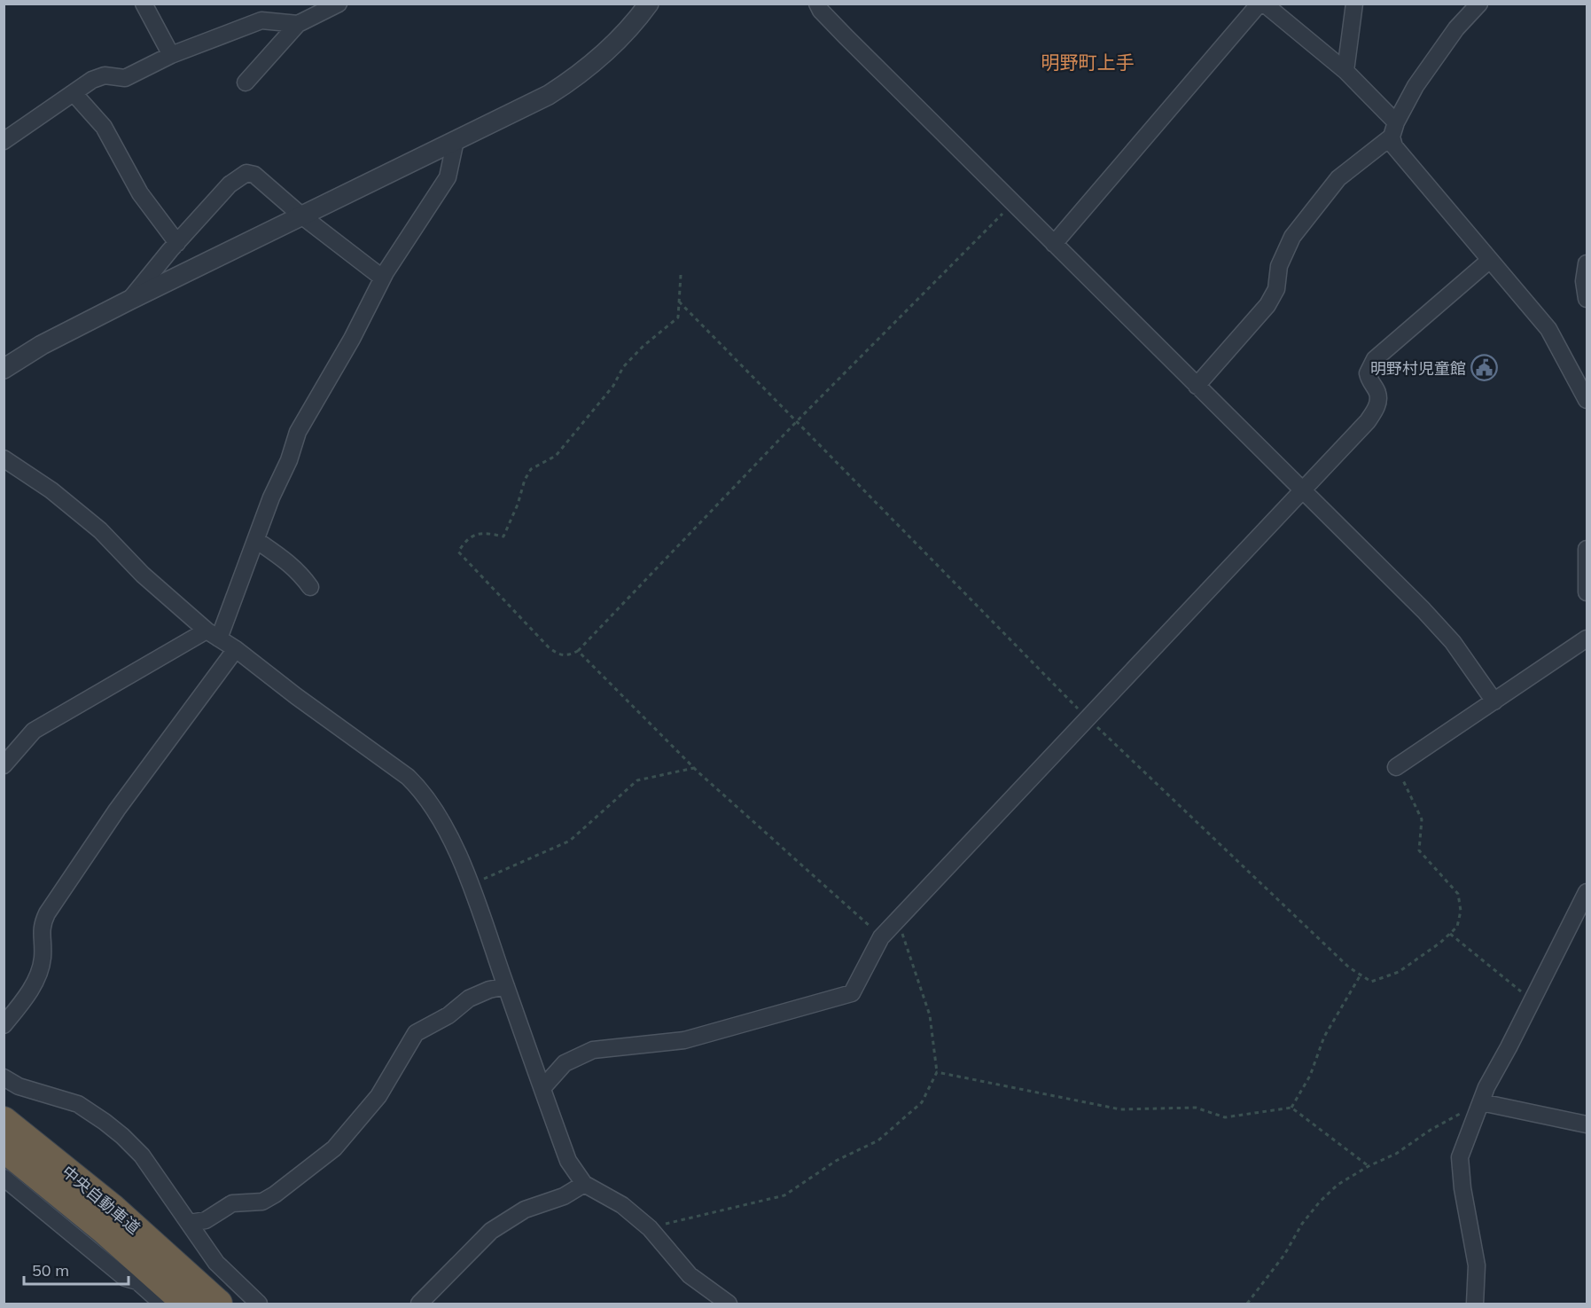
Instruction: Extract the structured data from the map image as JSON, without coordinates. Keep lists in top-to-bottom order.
{
  "streets": {
    "highway": ["中央自動車道"]
  },
  "districts": ["明野町上手"],
  "places": {
    "public building": ["明野村児童館"]
  },
  "scale_bar": "50 m"
}
